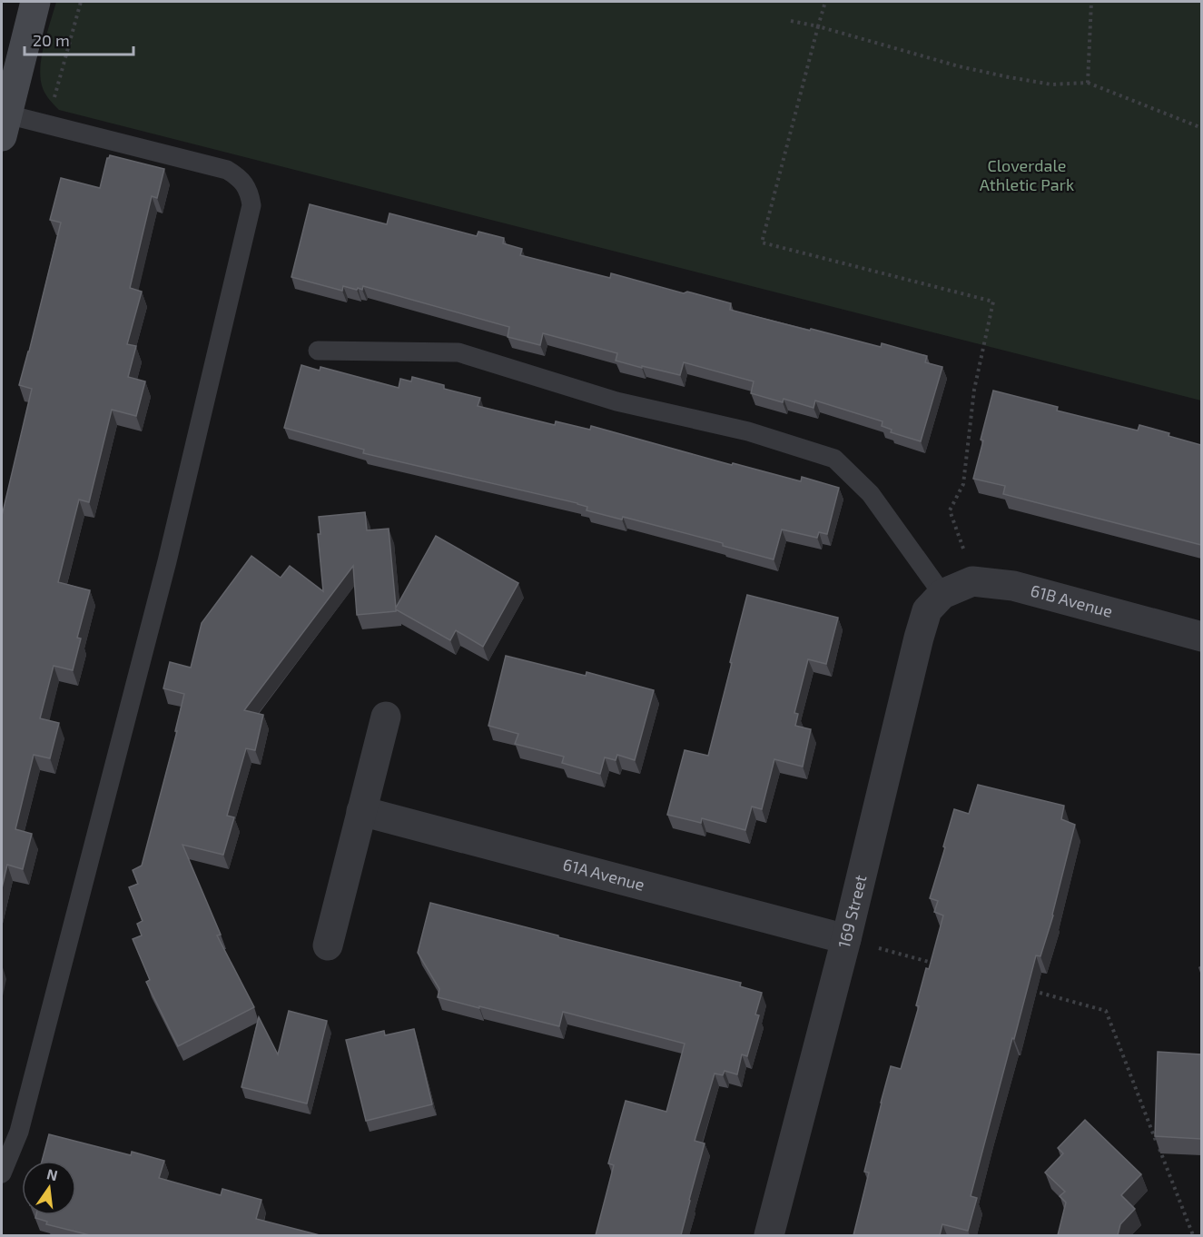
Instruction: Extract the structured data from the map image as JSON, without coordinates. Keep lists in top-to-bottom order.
{
  "streets": {
    "street": ["61B Avenue", "61A Avenue", "169 Street"]
  },
  "crossings": [
    ["61B Avenue", "169 Street"],
    ["61A Avenue", "169 Street"]
  ],
  "parks": ["Cloverdale Athletic Park"],
  "scale_bar": "20 m",
  "north": "top"
}
